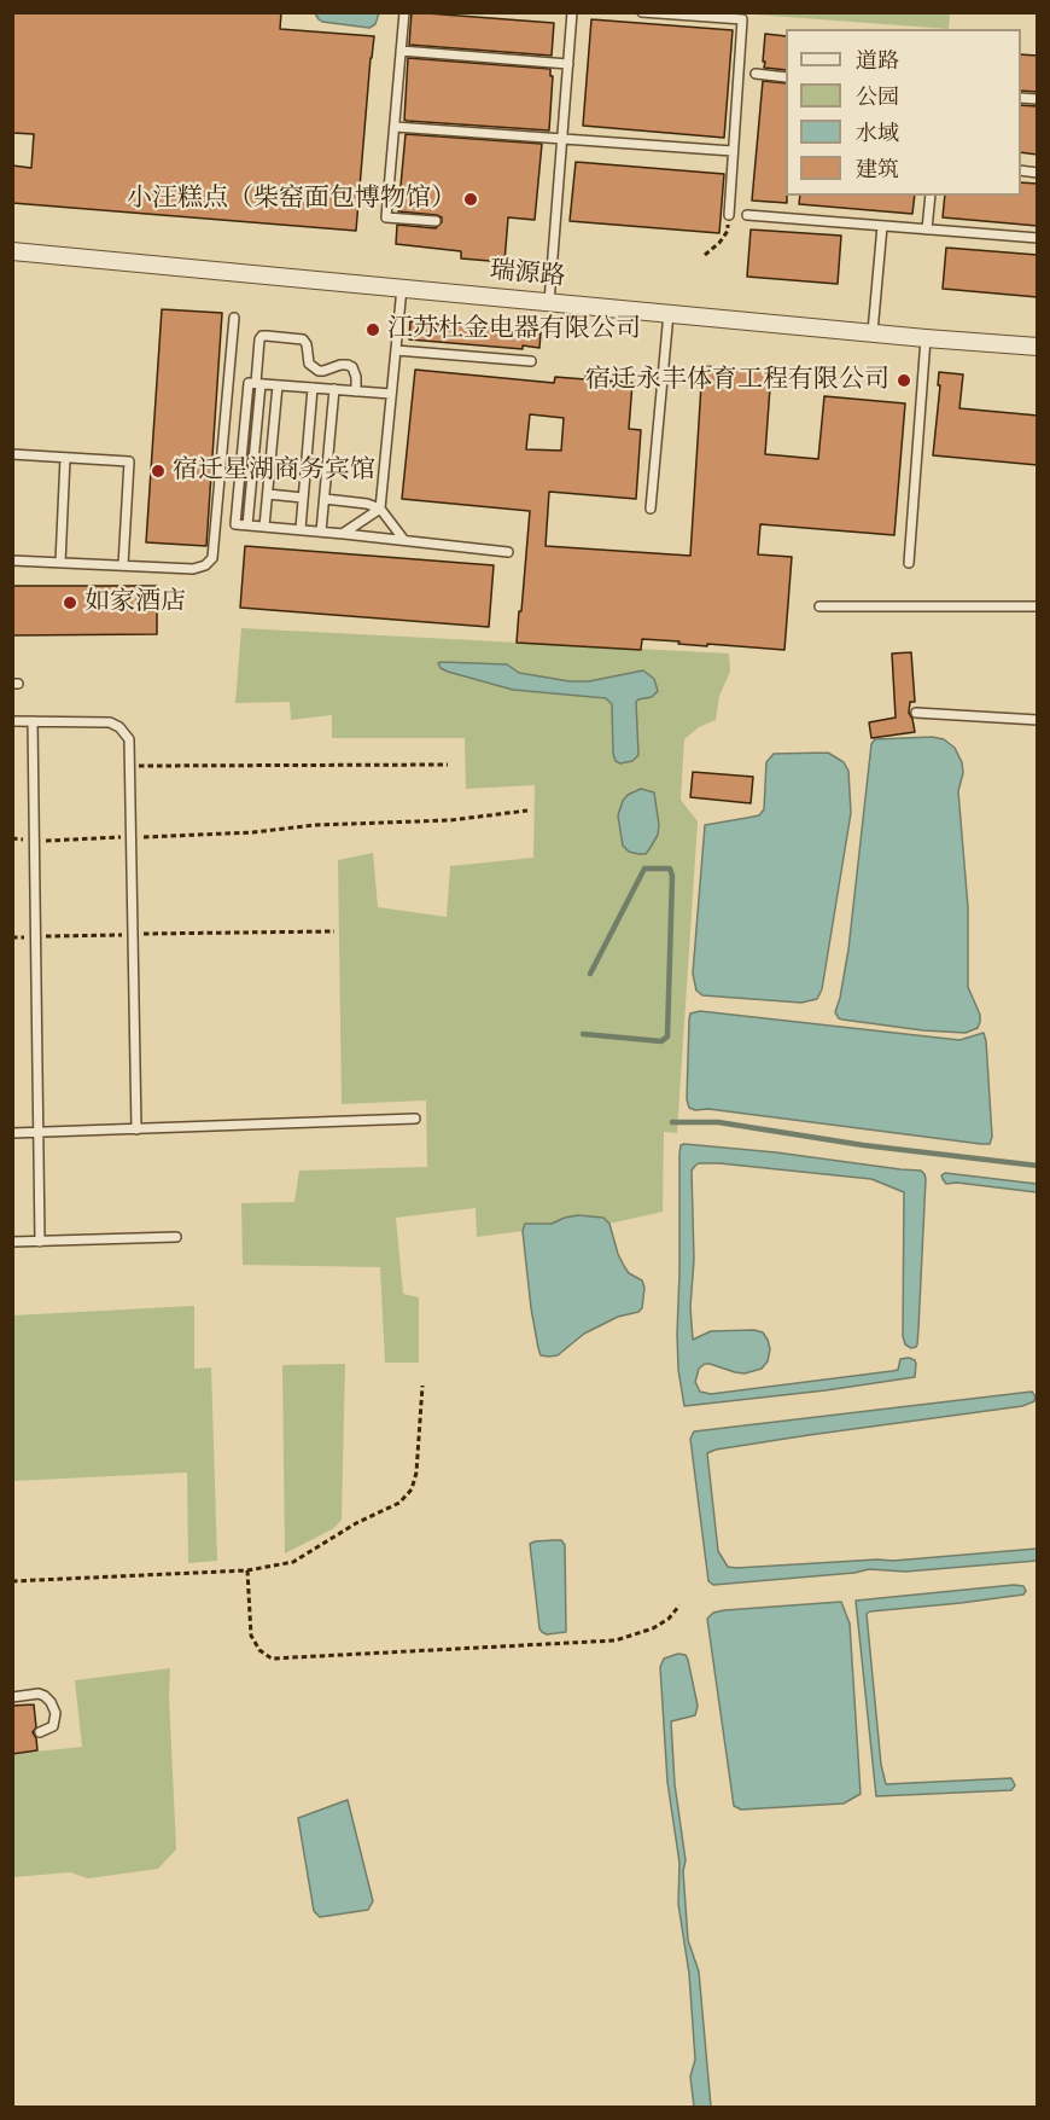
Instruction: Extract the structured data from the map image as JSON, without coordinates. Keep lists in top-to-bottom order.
{
  "streets": {
    "street": ["瑞源路"]
  },
  "places": [
    "小汪糕点（柴窑面包博物馆）",
    "江苏杜金电器有限公司",
    "宿迁永丰体育工程有限公司",
    "宿迁星湖商务宾馆",
    "如家酒店"
  ],
  "legend": [
    "道路",
    "公园",
    "水域",
    "建筑"
  ]
}
